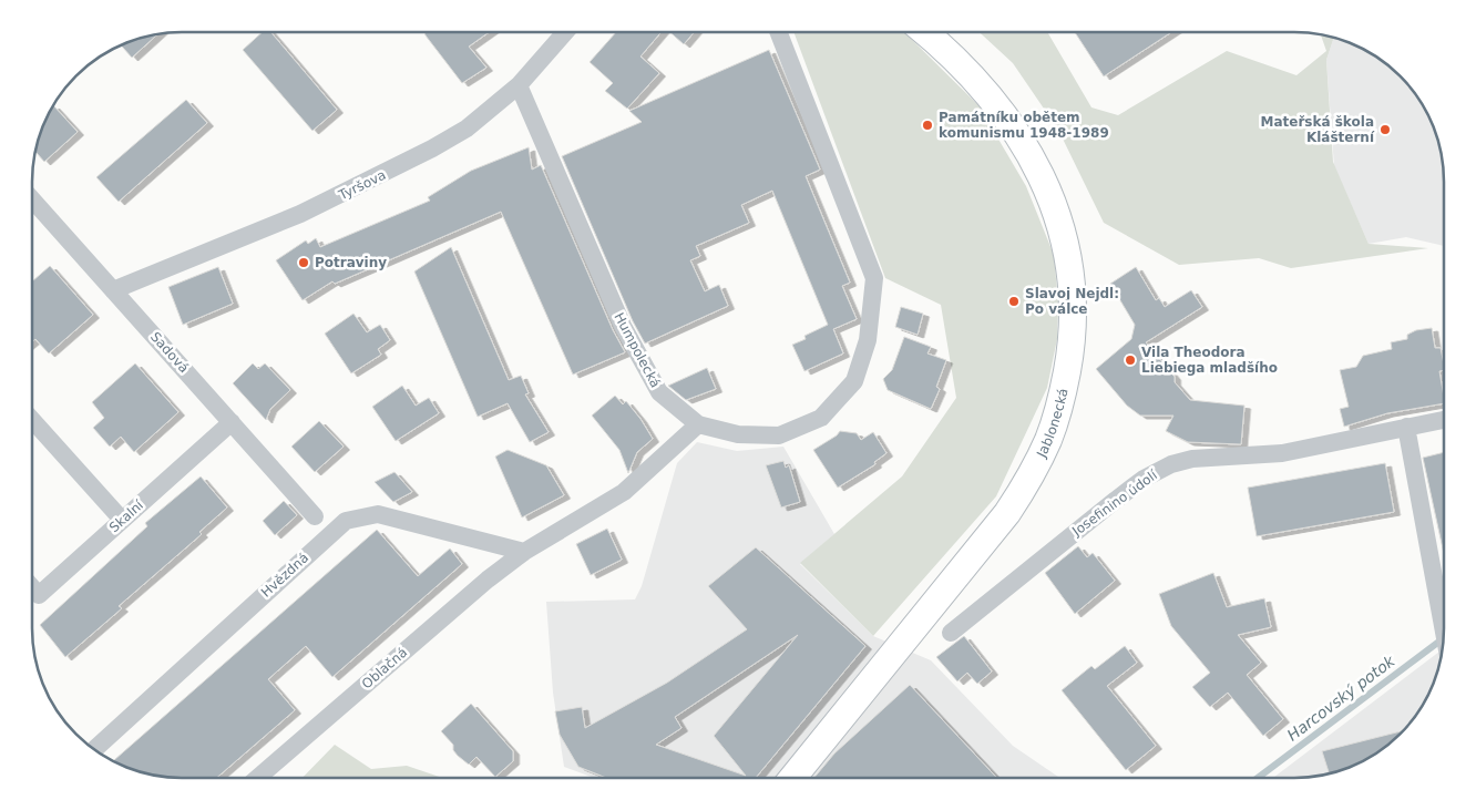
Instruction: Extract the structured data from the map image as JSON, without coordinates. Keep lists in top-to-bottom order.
{
  "streets": {
    "main road": ["Jablonecká"],
    "street": [
      "Tyršova",
      "Humpolecká",
      "Sadová",
      "Josefinino údolí",
      "Skalní",
      "Hvězdná",
      "Oblačná"
    ]
  },
  "crossings": [
    ["Tyršova", "Humpolecká"],
    ["Tyršova", "Sadová"],
    ["Humpolecká", "Oblačná"],
    ["Sadová", "Skalní"],
    ["Hvězdná", "Oblačná"]
  ],
  "water": ["Harcovský potok"],
  "places": [
    "Památníku obětem komunismu 1948-1989",
    "Mateřská škola Klášterní",
    "Potraviny",
    "Slavoj Nejdl: Po válce",
    "Vila Theodora Liebiega mladšího"
  ]
}
